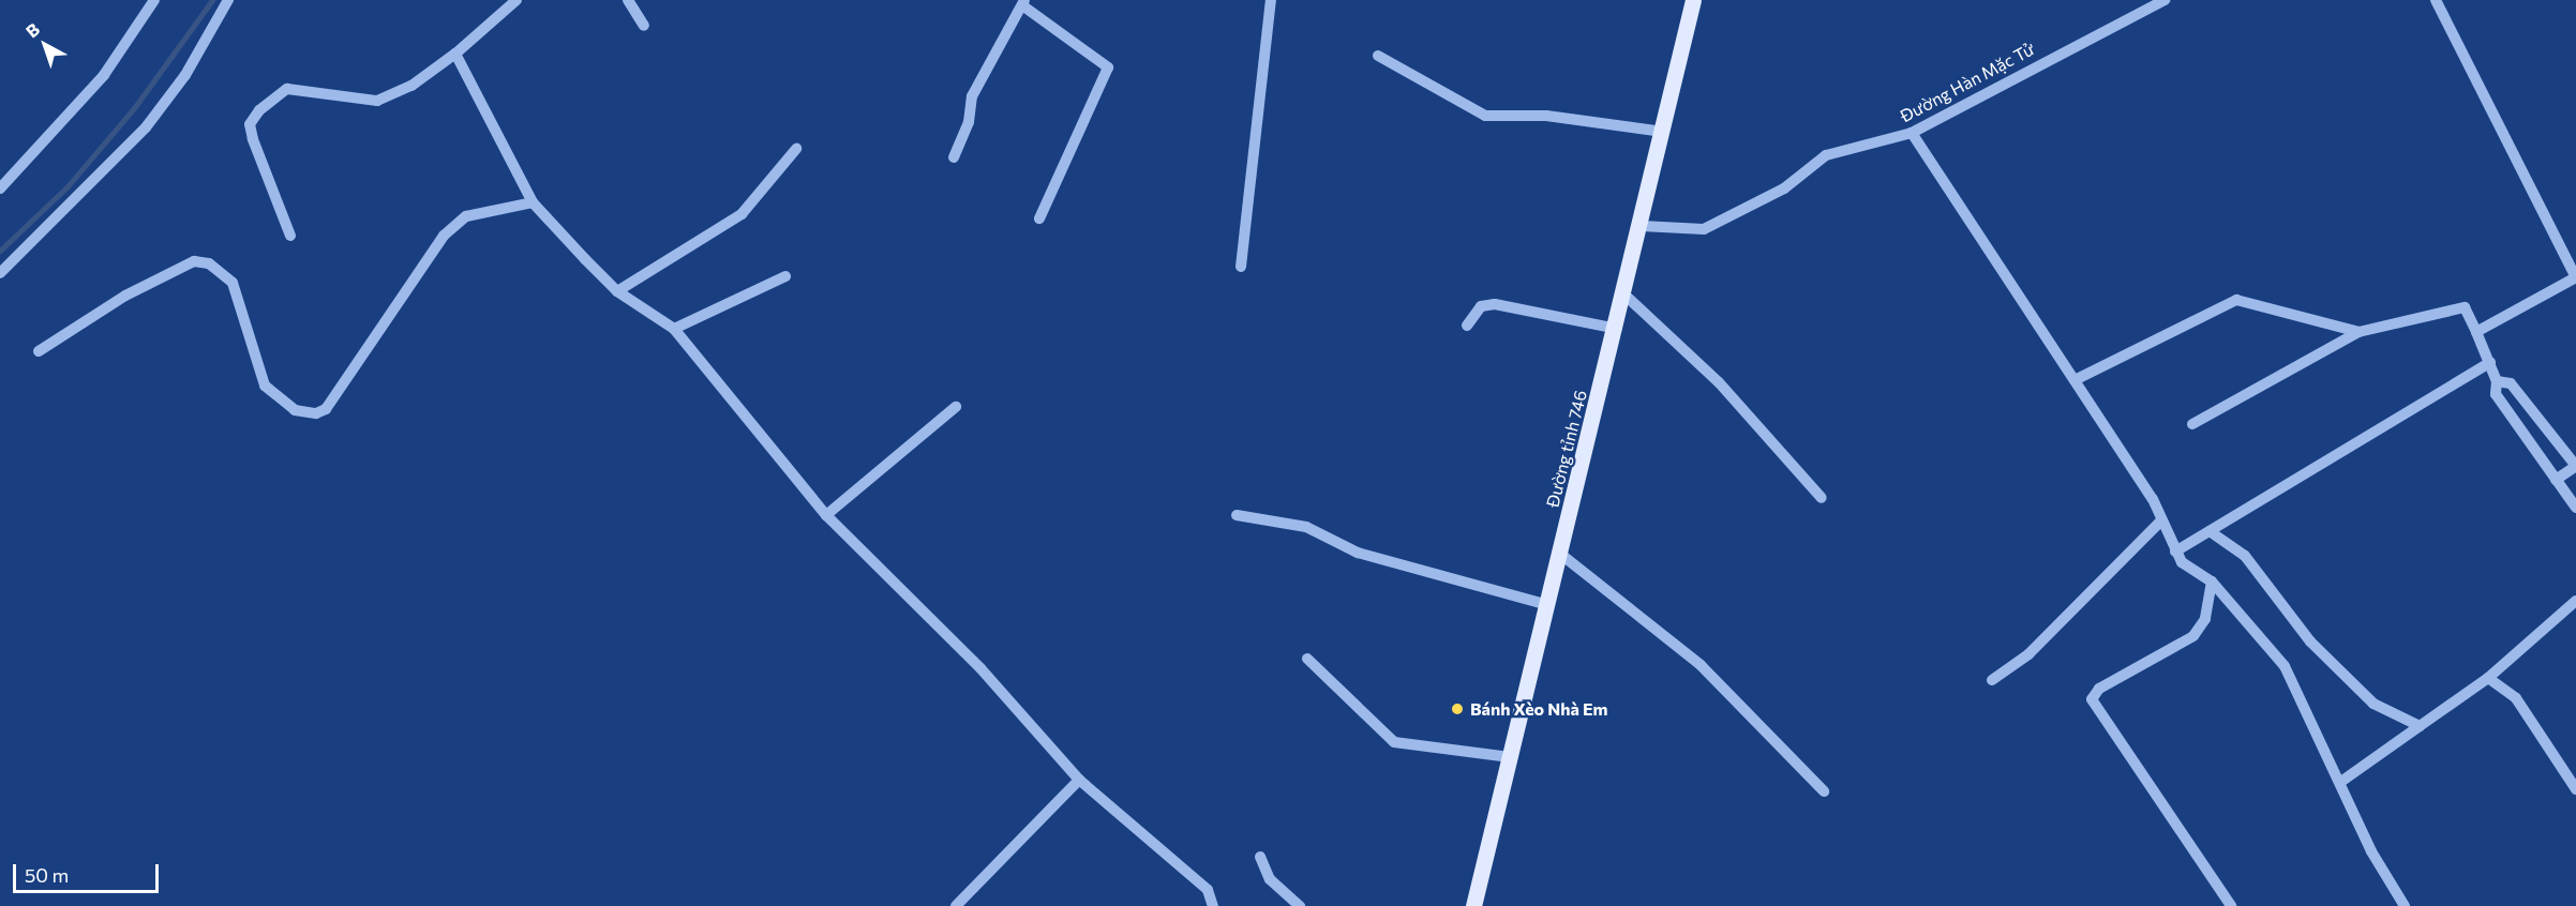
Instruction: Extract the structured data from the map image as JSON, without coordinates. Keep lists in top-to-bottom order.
{
  "streets": {
    "main road": ["Đường tỉnh 746"],
    "street": ["Đường Hàn Mặc Tử"]
  },
  "crossings": [
    ["Đường Hàn Mặc Tử", "Đường tỉnh 746"]
  ],
  "places": ["Bánh Xèo Nhà Em"],
  "scale_bar": "50 m",
  "north": "top left"
}
